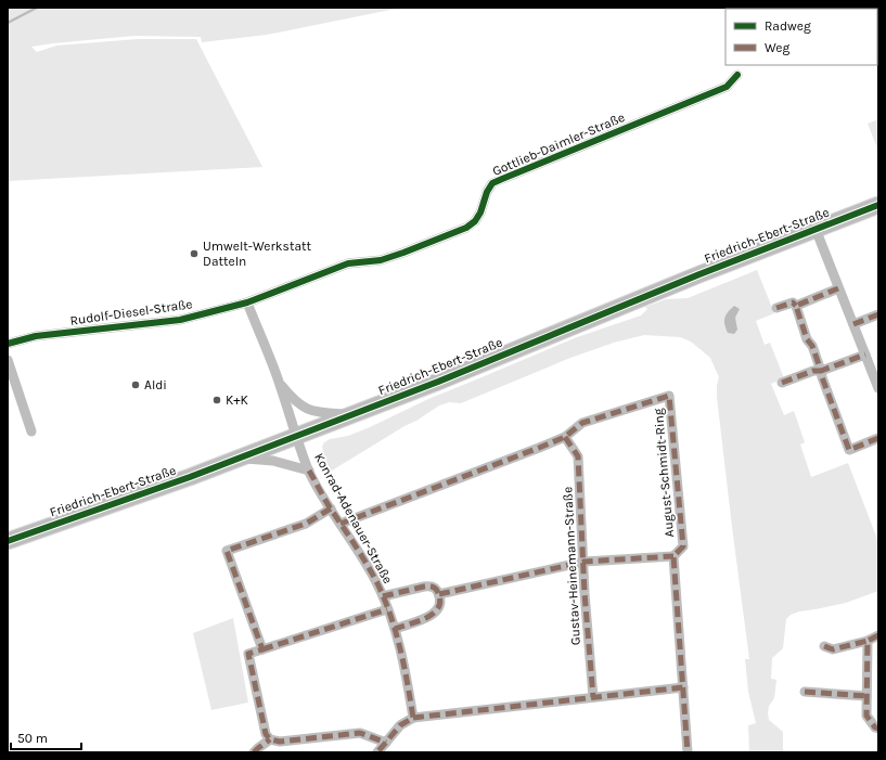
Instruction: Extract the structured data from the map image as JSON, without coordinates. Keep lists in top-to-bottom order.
{
  "streets": {
    "main road": ["Friedrich-Ebert-Straße"],
    "street": [
      "Gottlieb-Daimler-Straße",
      "Rudolf-Diesel-Straße",
      "August-Schmidt-Ring",
      "Konrad-Adenauer-Straße",
      "Gustav-Heinemann-Straße"
    ]
  },
  "crossings": [
    ["Gottlieb-Daimler-Straße", "Rudolf-Diesel-Straße"],
    ["Friedrich-Ebert-Straße", "Konrad-Adenauer-Straße"],
    ["August-Schmidt-Ring", "Konrad-Adenauer-Straße"],
    ["August-Schmidt-Ring", "Gustav-Heinemann-Straße"]
  ],
  "places": ["Umwelt-Werkstatt Datteln", "Aldi", "K+K"],
  "legend": ["Radweg", "Weg"],
  "scale_bar": "50 m"
}
